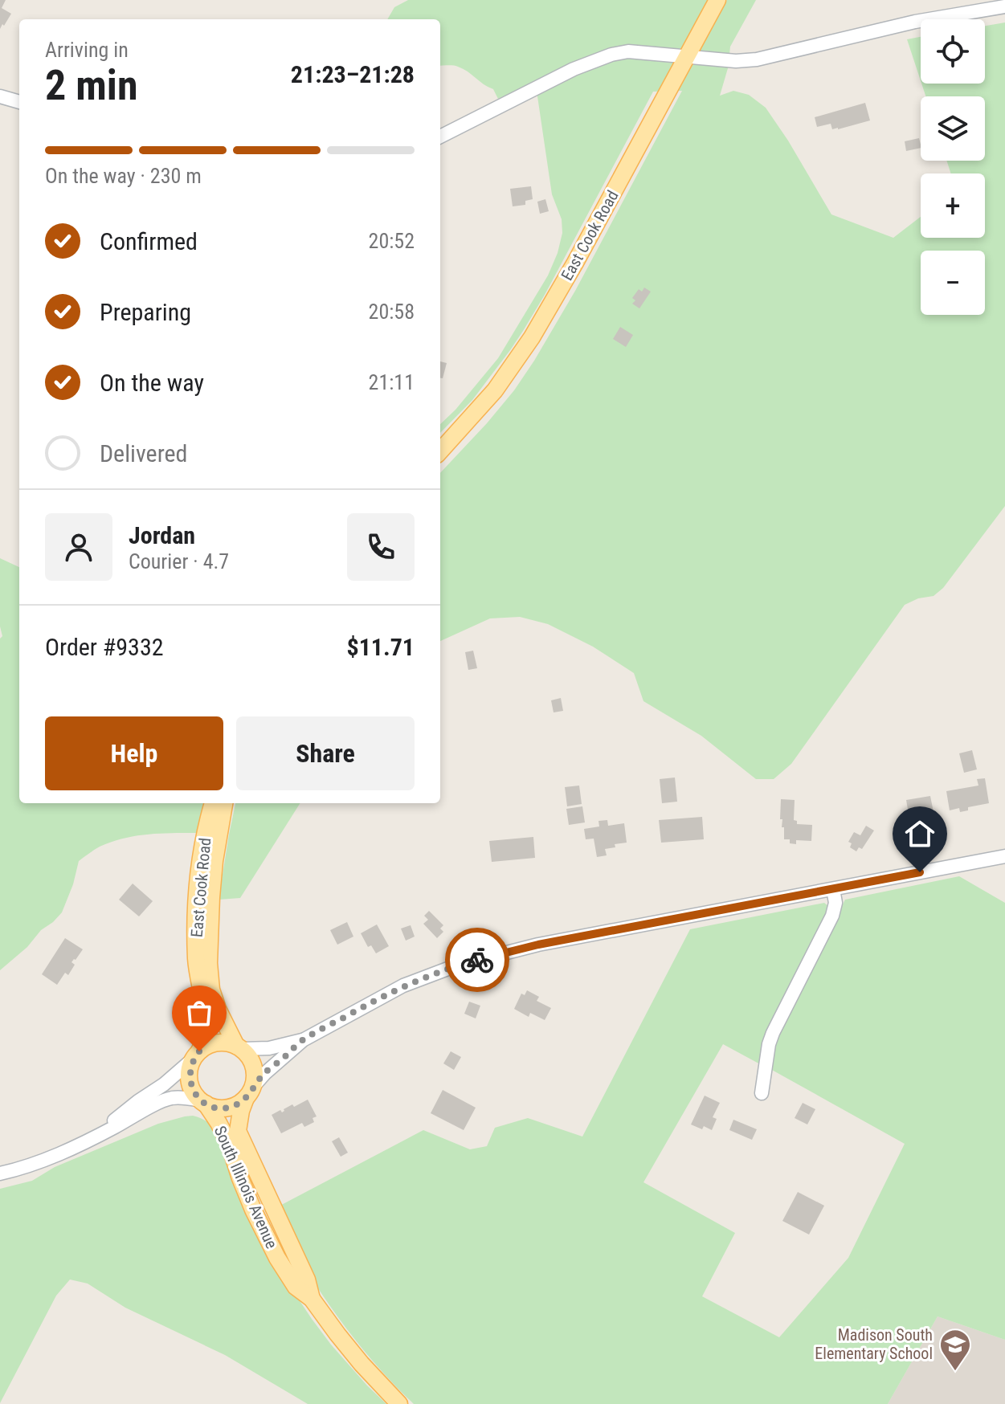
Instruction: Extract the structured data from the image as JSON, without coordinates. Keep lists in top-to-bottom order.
{
  "streets": {
    "main road": ["East Cook Road", "South Illinois Avenue"]
  },
  "crossings": [
    ["East Cook Road", "South Illinois Avenue"]
  ],
  "places": {
    "school or university": ["Madison South Elementary School"]
  },
  "page": {
    "map_buttons": ["+", "−"],
    "heading": ["2 min", "Arriving in", "21:23–21:28"],
    "panel": [
      "Jordan",
      "Courier · 4.7",
      "Order #9332",
      "$11.71"
    ],
    "bar": "On the way · 230 m",
    "list": [
      ["Confirmed", "20:52"],
      ["Preparing", "20:58"],
      ["On the way", "21:11"],
      "Delivered"
    ],
    "buttons": ["Help", "Share"]
  }
}
